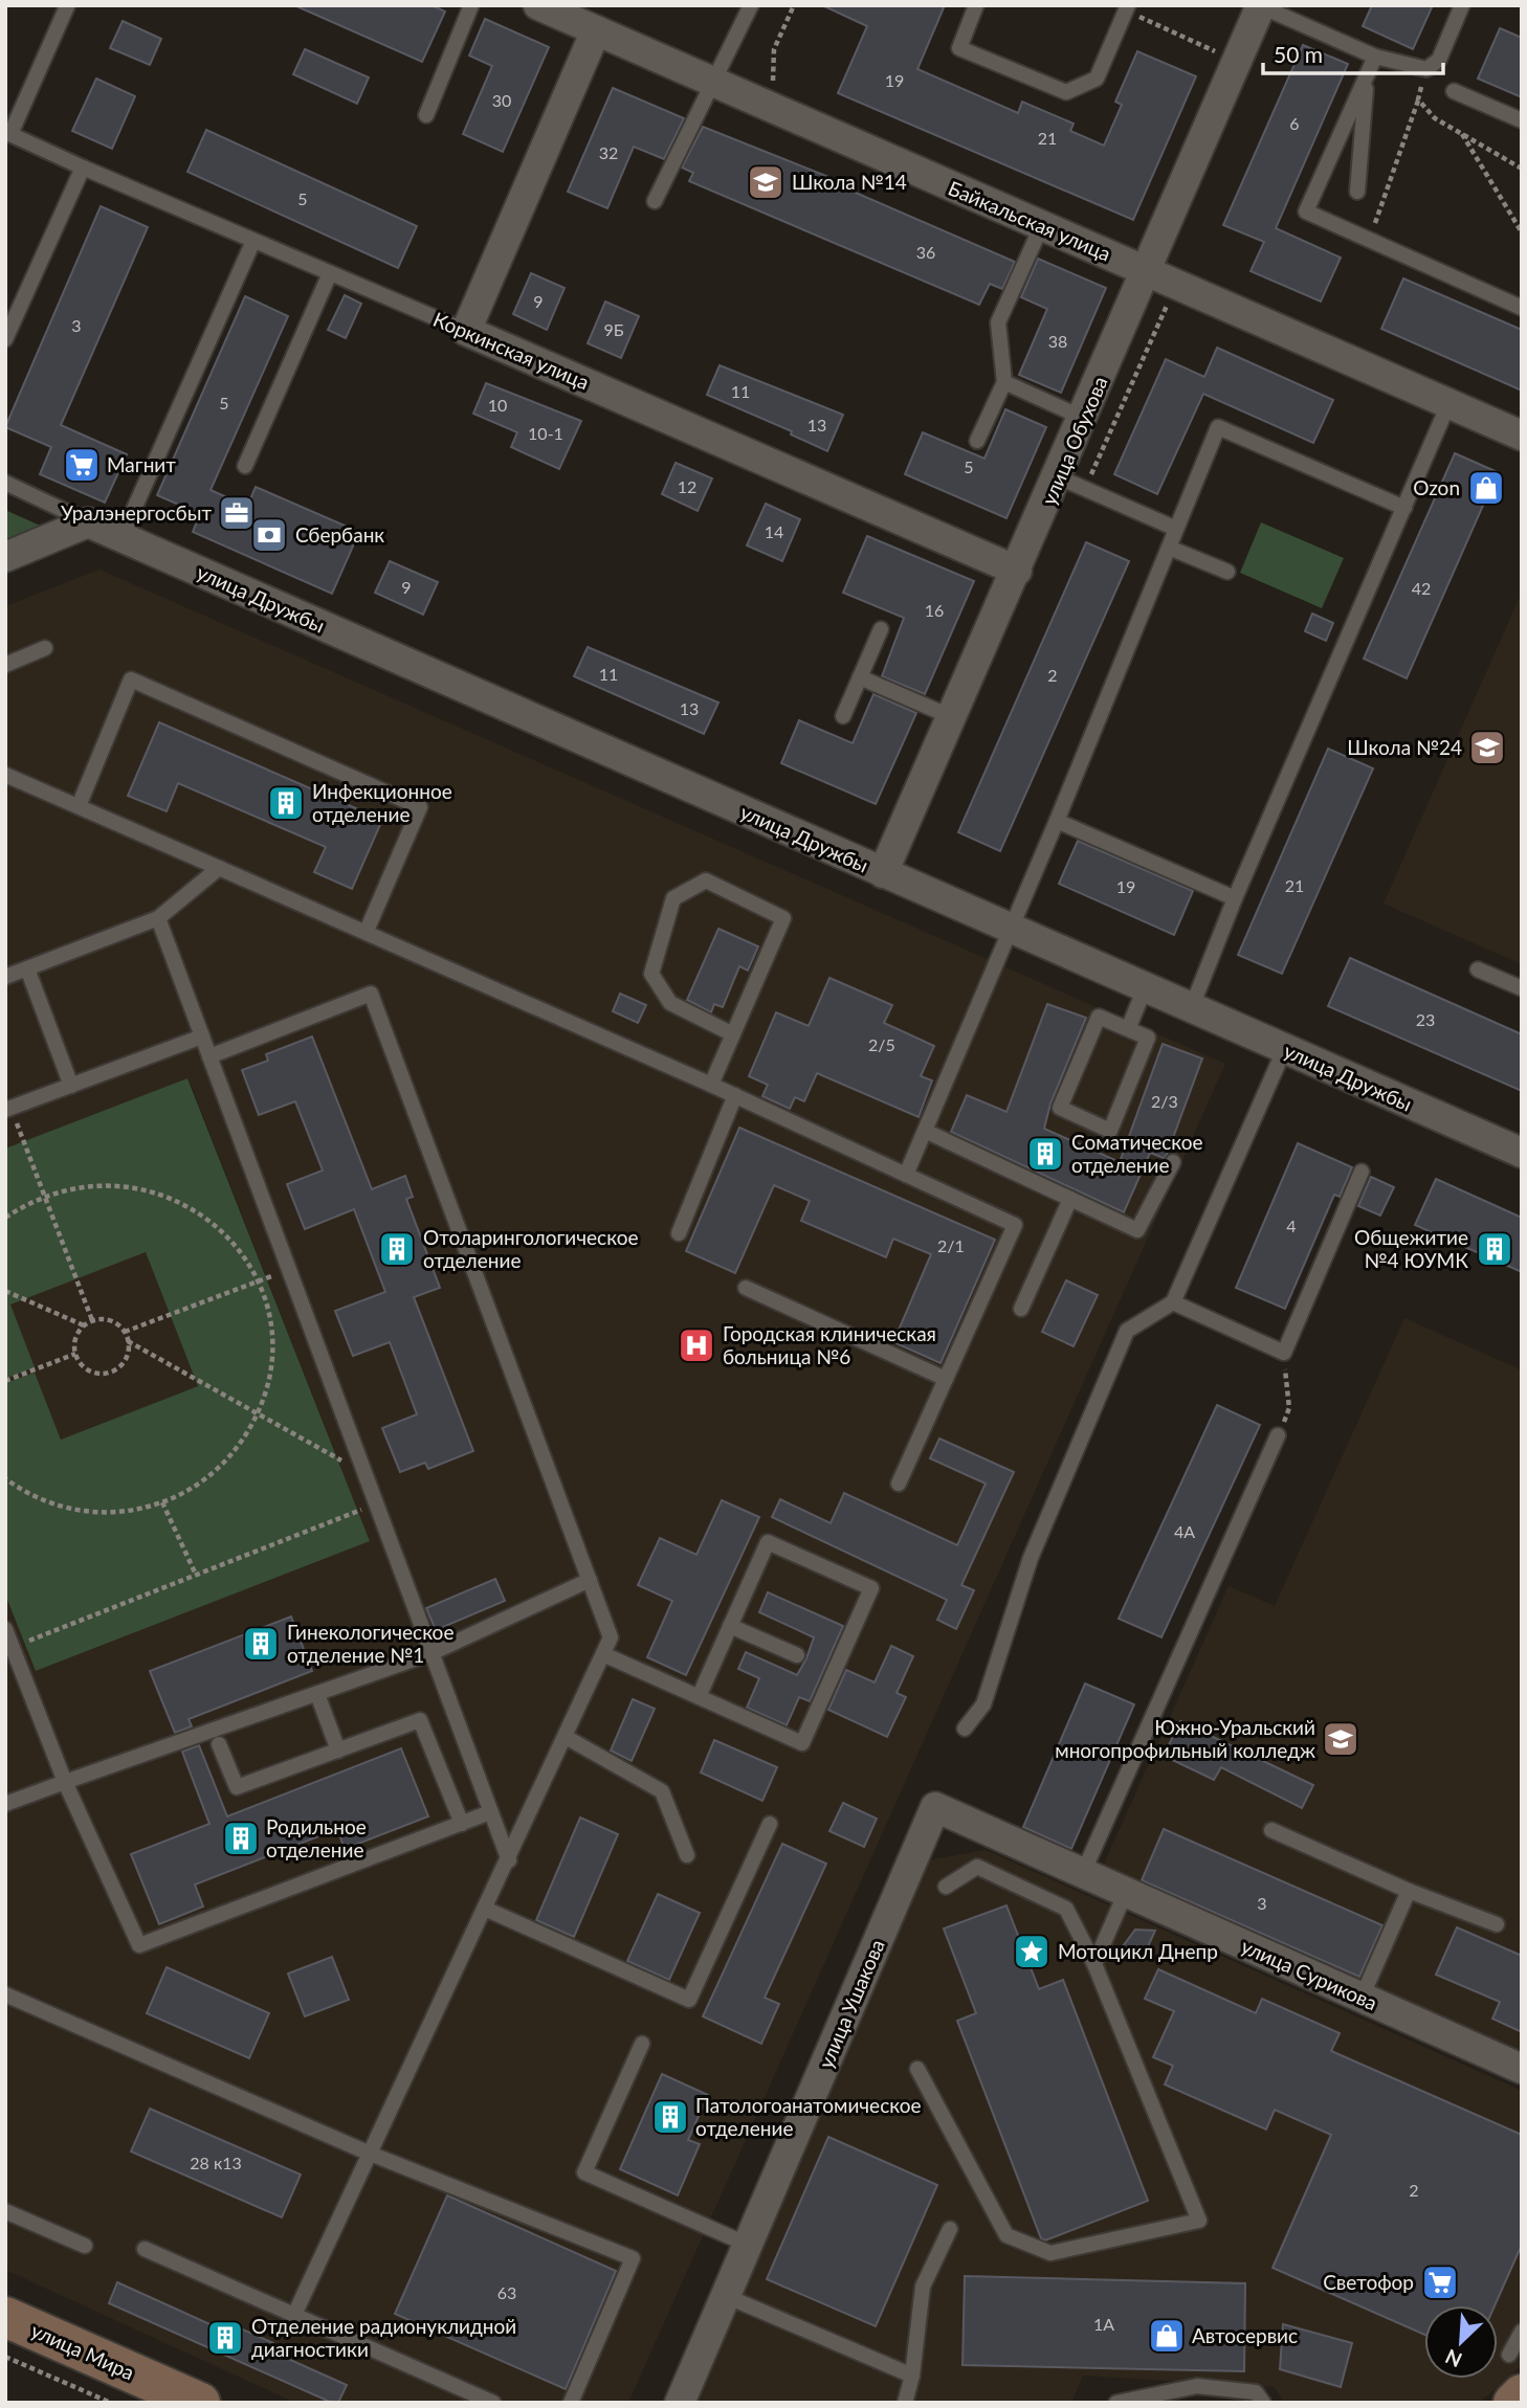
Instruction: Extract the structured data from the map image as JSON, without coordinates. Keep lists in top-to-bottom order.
{
  "streets": {
    "main road": ["улица Мира"],
    "street": [
      "Байкальская улица",
      "Коркинская улица",
      "улица Обухова",
      "улица Дружбы",
      "улица Сурикова",
      "улица Ушакова"
    ]
  },
  "crossings": [
    ["Байкальская улица", "улица Обухова"],
    ["Коркинская улица", "улица Обухова"],
    ["улица Обухова", "улица Дружбы"],
    ["улица Сурикова", "улица Ушакова"]
  ],
  "places": {
    "school or university": ["Школа №14", "Школа №24", "Южно-Уральский многопрофильный колледж"],
    "supermarket": ["Магнит", "Светофор"],
    "shop": ["Ozon", "Автосервис"],
    "office": ["Уралэнергосбыт"],
    "bank": ["Сбербанк"],
    "building": [
      "Инфекционное отделение",
      "Соматическое отделение",
      "Отоларингологическое отделение",
      "Общежитие №4 ЮУМК",
      "Гинекологическое отделение №1",
      "Родильное отделение",
      "Патологоанатомическое отделение",
      "Отделение радионуклидной диагностики"
    ],
    "hospital": ["Городская клиническая больница №6"],
    "place": ["Мотоцикл Днепр"]
  },
  "house_numbers": [
    "19",
    "30",
    "6",
    "21",
    "32",
    "5",
    "36",
    "9",
    "3",
    "9Б",
    "38",
    "11",
    "5",
    "10",
    "13",
    "10-1",
    "5",
    "12",
    "14",
    "9",
    "42",
    "16",
    "11",
    "2",
    "13",
    "21",
    "19",
    "23",
    "2/5",
    "2/3",
    "4",
    "2/1",
    "4А",
    "3",
    "28 к13",
    "2",
    "63",
    "1А"
  ],
  "scale_bar": "50 m",
  "north": "bottom left"
}
